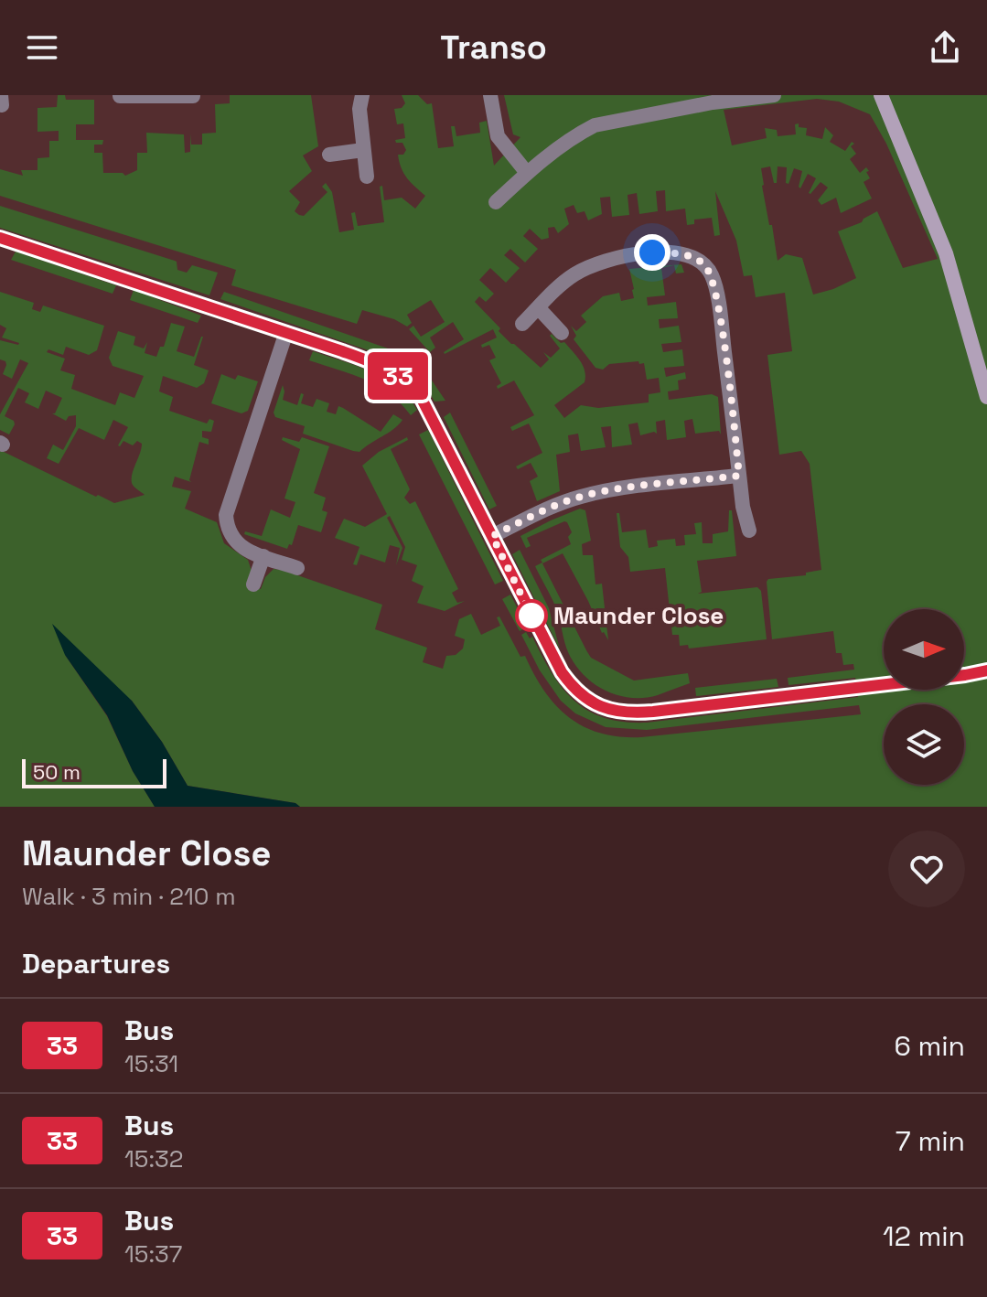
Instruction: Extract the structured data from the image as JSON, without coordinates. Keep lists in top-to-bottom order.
{
  "places": ["Maunder Close"],
  "lines": ["bus line 33"],
  "scale_bar": "50 m",
  "north": "right",
  "page": {
    "header": "Transo",
    "on_map": "33",
    "scale": "50 m",
    "heading": [
      ["Maunder Close", "Walk · 3 min · 210 m"],
      "Departures"
    ],
    "list": [
      {
        "mark": "33",
        "name": "Bus",
        "note": "15:31",
        "value": "6 min"
      },
      {
        "mark": "33",
        "name": "Bus",
        "note": "15:32",
        "value": "7 min"
      },
      {
        "mark": "33",
        "name": "Bus",
        "note": "15:37",
        "value": "12 min"
      }
    ]
  }
}
